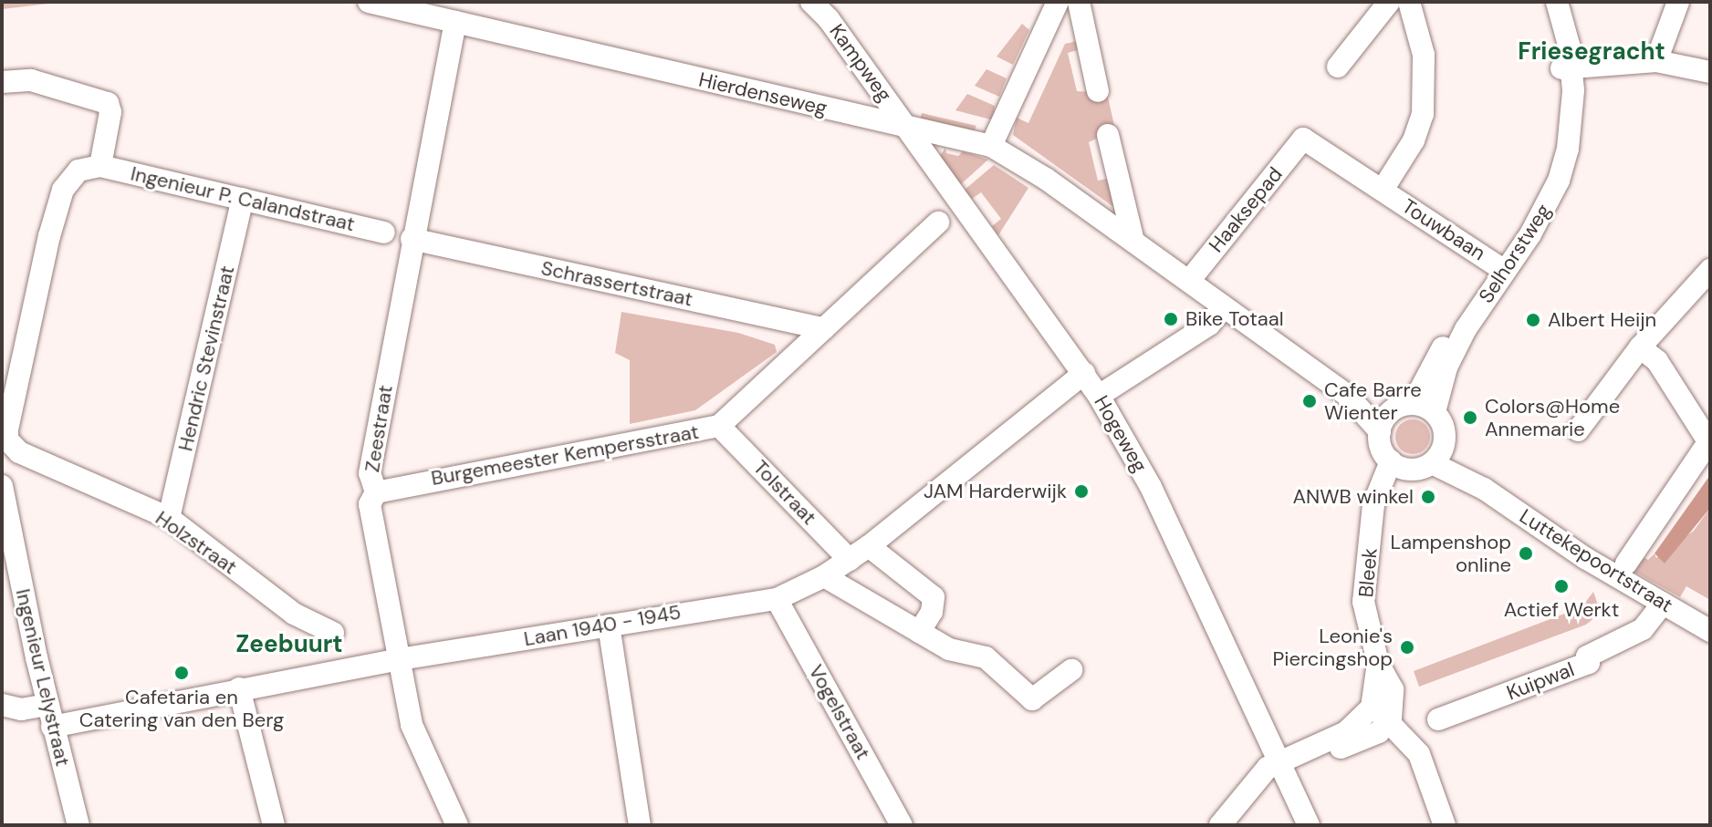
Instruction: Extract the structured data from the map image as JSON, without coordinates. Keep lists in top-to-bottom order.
{
  "streets": {
    "street": [
      "Kampweg",
      "Hierdenseweg",
      "Ingenieur P. Calandstraat",
      "Haaksepad",
      "Touwbaan",
      "Selhorstweg",
      "Schrassertstraat",
      "Hendric Stevinstraat",
      "Zeestraat",
      "Hogeweg",
      "Burgemeester Kempersstraat",
      "Tolstraat",
      "Holzstraat",
      "Luttekepoortstraat",
      "Bleek",
      "Laan 1940 - 1945",
      "Ingenieur Lelystraat",
      "Kuipwal",
      "Vogelstraat"
    ]
  },
  "crossings": [
    ["Kampweg", "Hierdenseweg"],
    ["Kampweg", "Hogeweg"],
    ["Hierdenseweg", "Haaksepad"],
    ["Hierdenseweg", "Selhorstweg"],
    ["Hierdenseweg", "Zeestraat"],
    ["Hierdenseweg", "Hogeweg"],
    ["Hierdenseweg", "Luttekepoortstraat"],
    ["Hierdenseweg", "Bleek"],
    ["Ingenieur P. Calandstraat", "Hendric Stevinstraat"],
    ["Ingenieur P. Calandstraat", "Holzstraat"],
    ["Haaksepad", "Touwbaan"],
    ["Touwbaan", "Selhorstweg"],
    ["Selhorstweg", "Luttekepoortstraat"],
    ["Selhorstweg", "Bleek"],
    ["Schrassertstraat", "Zeestraat"],
    ["Schrassertstraat", "Burgemeester Kempersstraat"],
    ["Hendric Stevinstraat", "Holzstraat"],
    ["Zeestraat", "Burgemeester Kempersstraat"],
    ["Zeestraat", "Laan 1940 - 1945"],
    ["Hogeweg", "Laan 1940 - 1945"],
    ["Burgemeester Kempersstraat", "Tolstraat"],
    ["Tolstraat", "Laan 1940 - 1945"],
    ["Luttekepoortstraat", "Bleek"],
    ["Luttekepoortstraat", "Kuipwal"],
    ["Laan 1940 - 1945", "Ingenieur Lelystraat"],
    ["Laan 1940 - 1945", "Vogelstraat"]
  ],
  "districts": ["Friesegracht", "Zeebuurt"],
  "places": [
    "Bike Totaal",
    "Albert Heijn",
    "Cafe Barre Wienter",
    "Colors@Home Annemarie",
    "JAM Harderwijk",
    "ANWB winkel",
    "Lampenshop online",
    "Actief Werkt",
    "Leonie's Piercingshop",
    "Cafetaria en Catering van den Berg"
  ]
}
